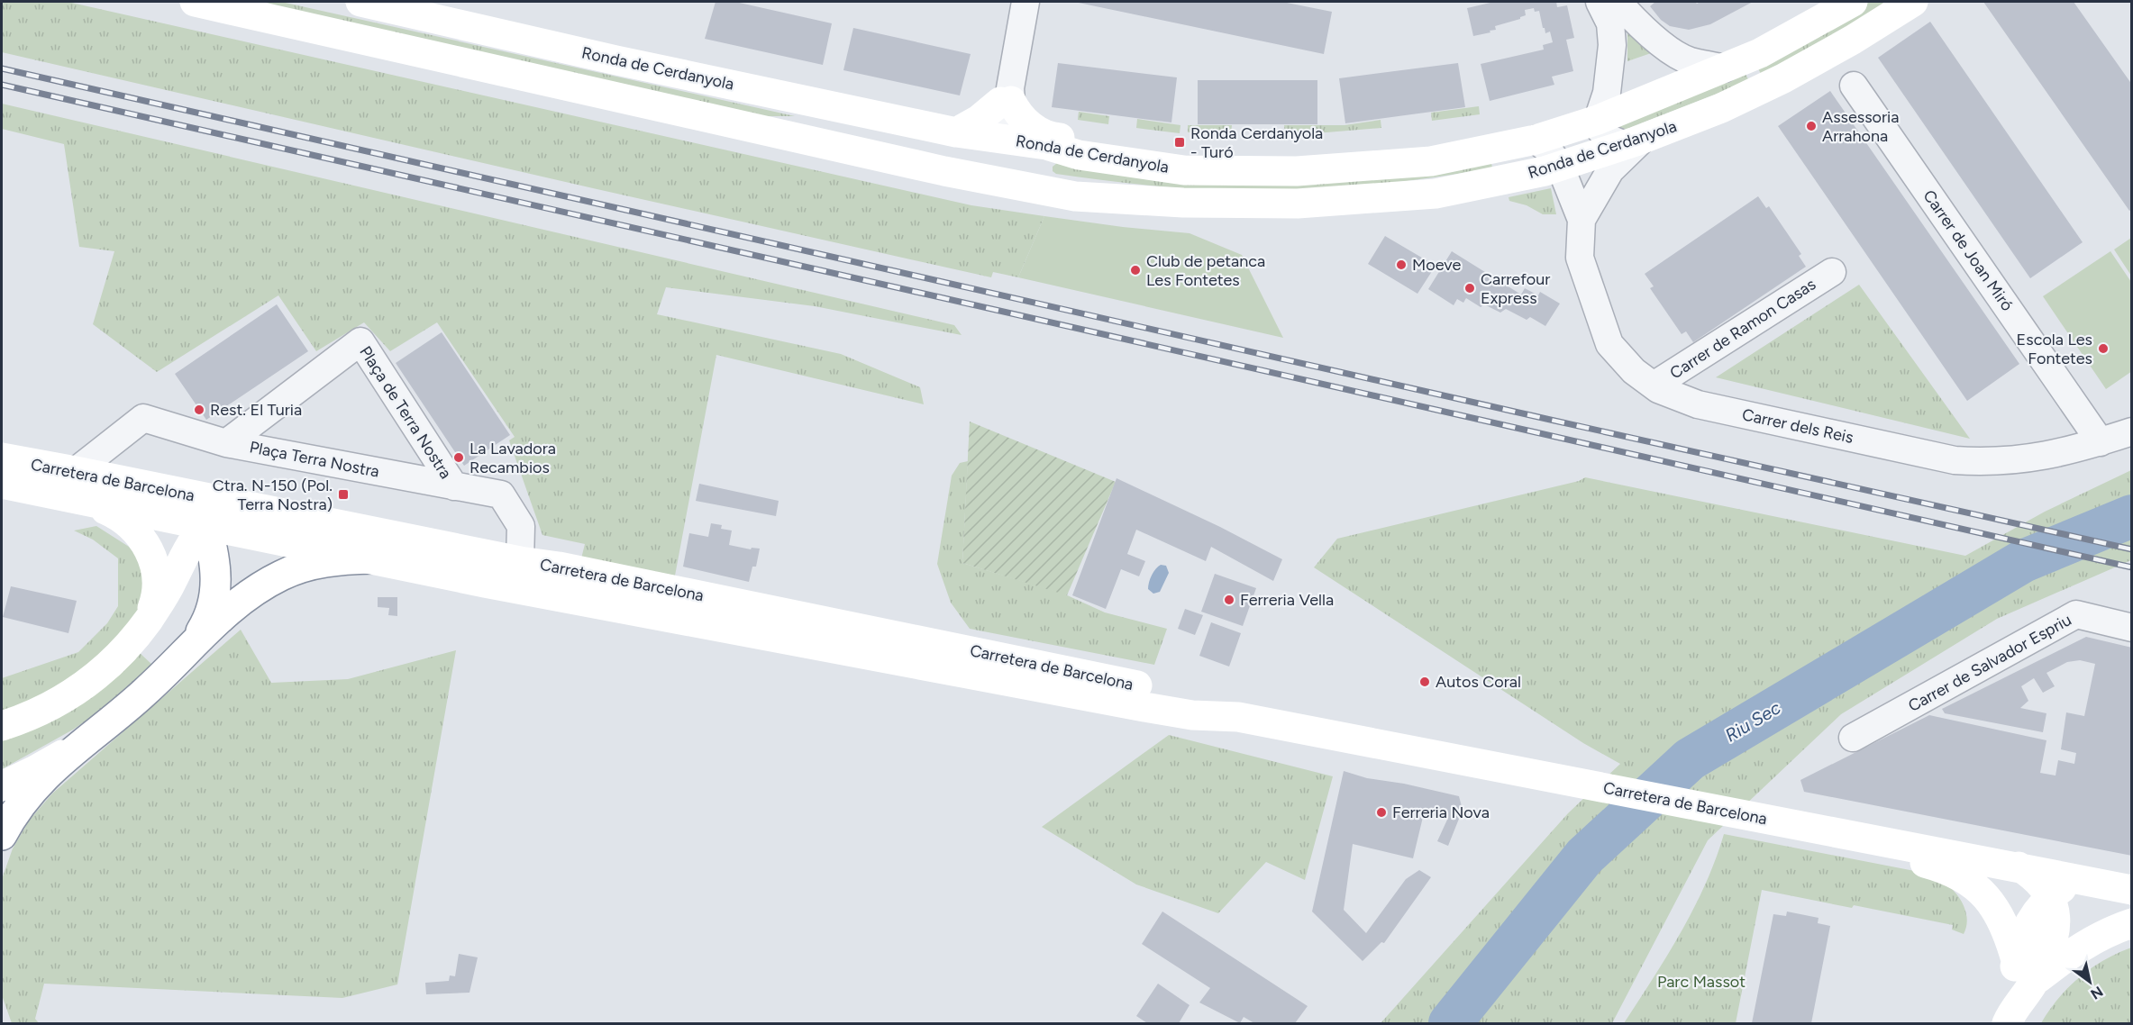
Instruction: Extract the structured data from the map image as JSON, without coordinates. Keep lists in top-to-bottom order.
{
  "streets": {
    "main road": ["Ronda de Cerdanyola", "Carretera de Barcelona"],
    "street": [
      "Carrer de Joan Miró",
      "Carrer de Ramon Casas",
      "Plaça de Terra Nostra",
      "Carrer dels Reis",
      "Plaça Terra Nostra",
      "Carrer de Salvador Espriu"
    ]
  },
  "crossings": [
    ["Ronda de Cerdanyola", "Carrer dels Reis"],
    ["Carrer de Joan Miró", "Carrer dels Reis"],
    ["Carrer de Ramon Casas", "Carrer dels Reis"],
    ["Plaça de Terra Nostra", "Plaça Terra Nostra"],
    ["Plaça Terra Nostra", "Carretera de Barcelona"]
  ],
  "water": ["Riu Sec"],
  "parks": ["Parc Massot"],
  "places": {
    "other": [
      "Assessoria Arrahona",
      "Moeve",
      "Club de petanca Les Fontetes",
      "Carrefour Express",
      "Escola Les Fontetes",
      "Rest. El Turia",
      "La Lavadora Recambios",
      "Ferreria Vella",
      "Autos Coral",
      "Ferreria Nova"
    ],
    "transit": ["Ronda Cerdanyola - Turó", "Ctra. N-150 (Pol. Terra Nostra)"]
  },
  "north": "bottom right"
}
